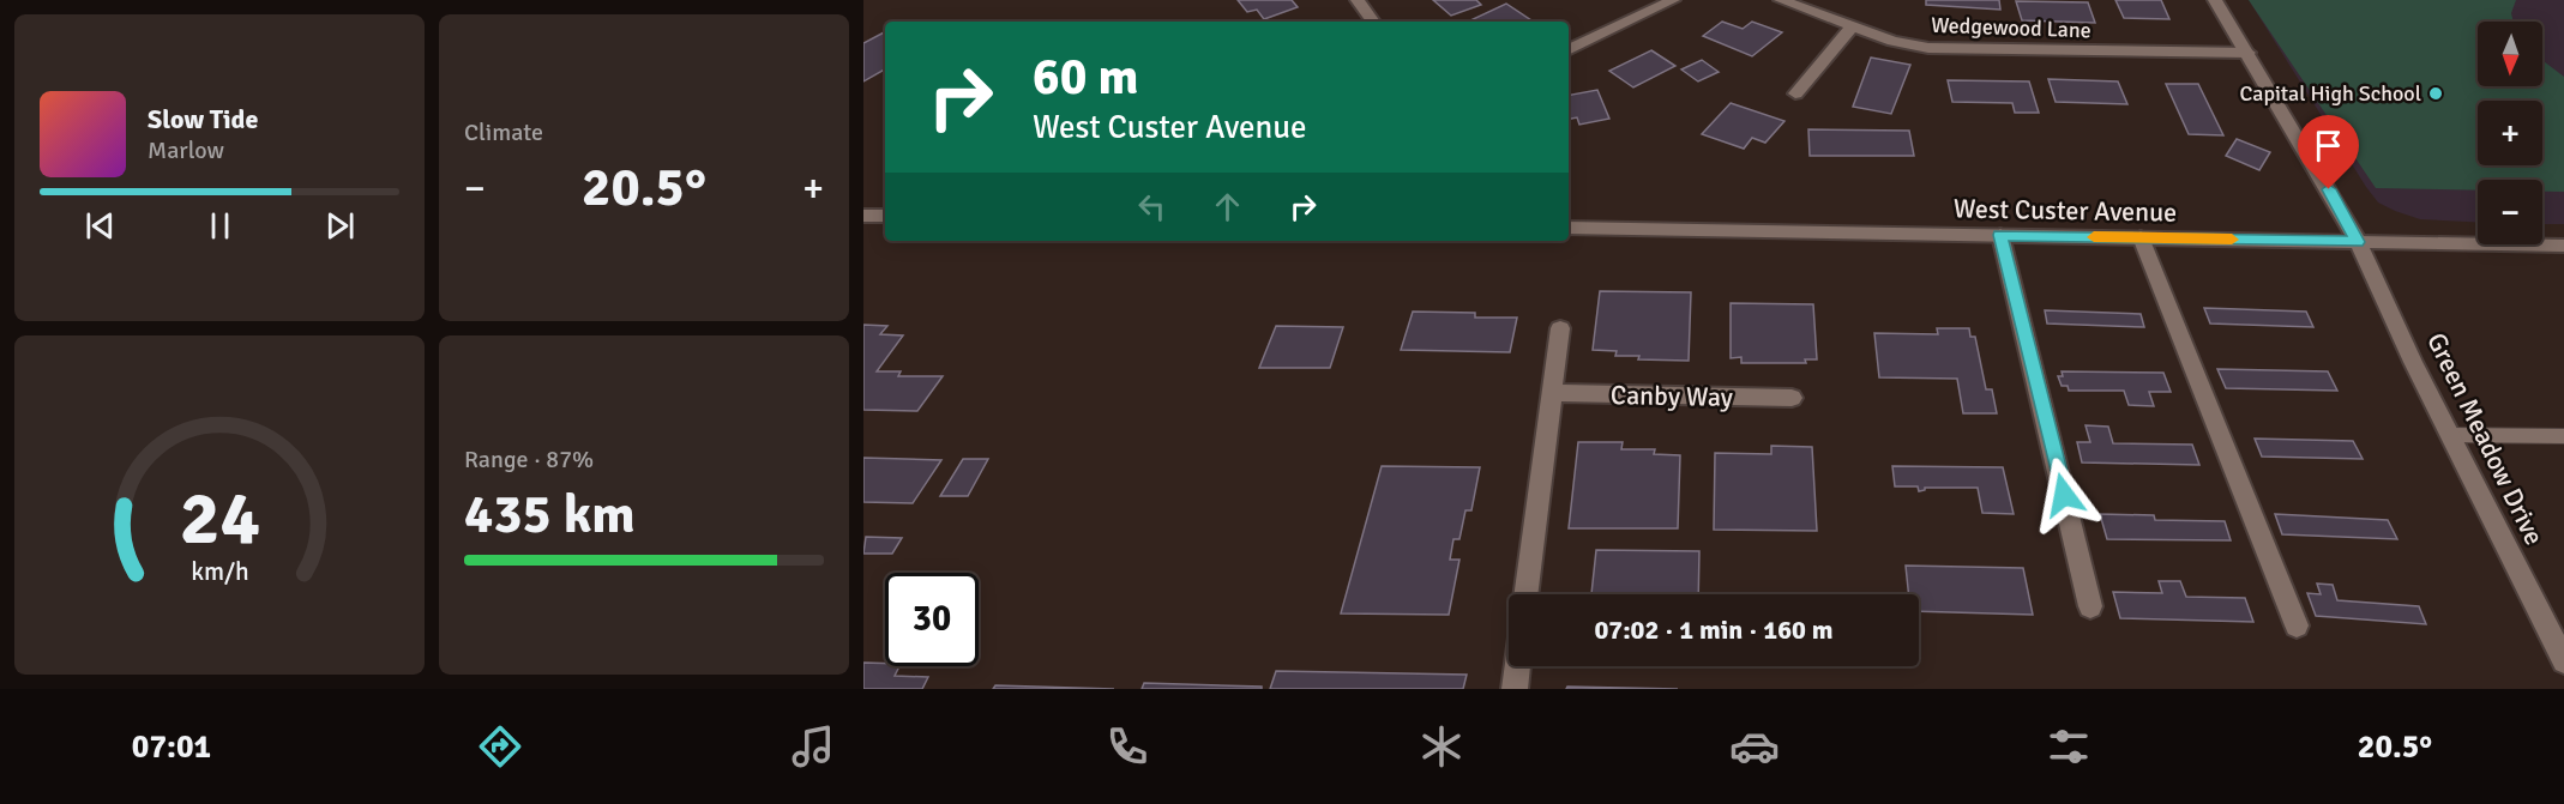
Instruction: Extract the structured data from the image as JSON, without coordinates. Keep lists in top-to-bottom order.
{
  "streets": {
    "street": [
      "Wedgewood Lane",
      "West Custer Avenue",
      "Canby Way",
      "Green Meadow Drive"
    ]
  },
  "crossings": [
    ["Wedgewood Lane", "Green Meadow Drive"],
    ["West Custer Avenue", "Green Meadow Drive"]
  ],
  "places": ["Capital High School"],
  "north": "bottom",
  "page": {
    "tile": [
      "Climate",
      ["Range · 87%", "435 km"]
    ],
    "map_buttons": ["+", "−"],
    "turn": ["60 m", "West Custer Avenue"],
    "song": ["Slow Tide", "Marlow"],
    "heat": ["−", "20.5°", "+"],
    "limit": "30",
    "trip": "07:02 · 1 min · 160 m",
    "tabs": ["07:01", "20.5°"],
    "gauge": ["24", "km/h"]
  }
}
